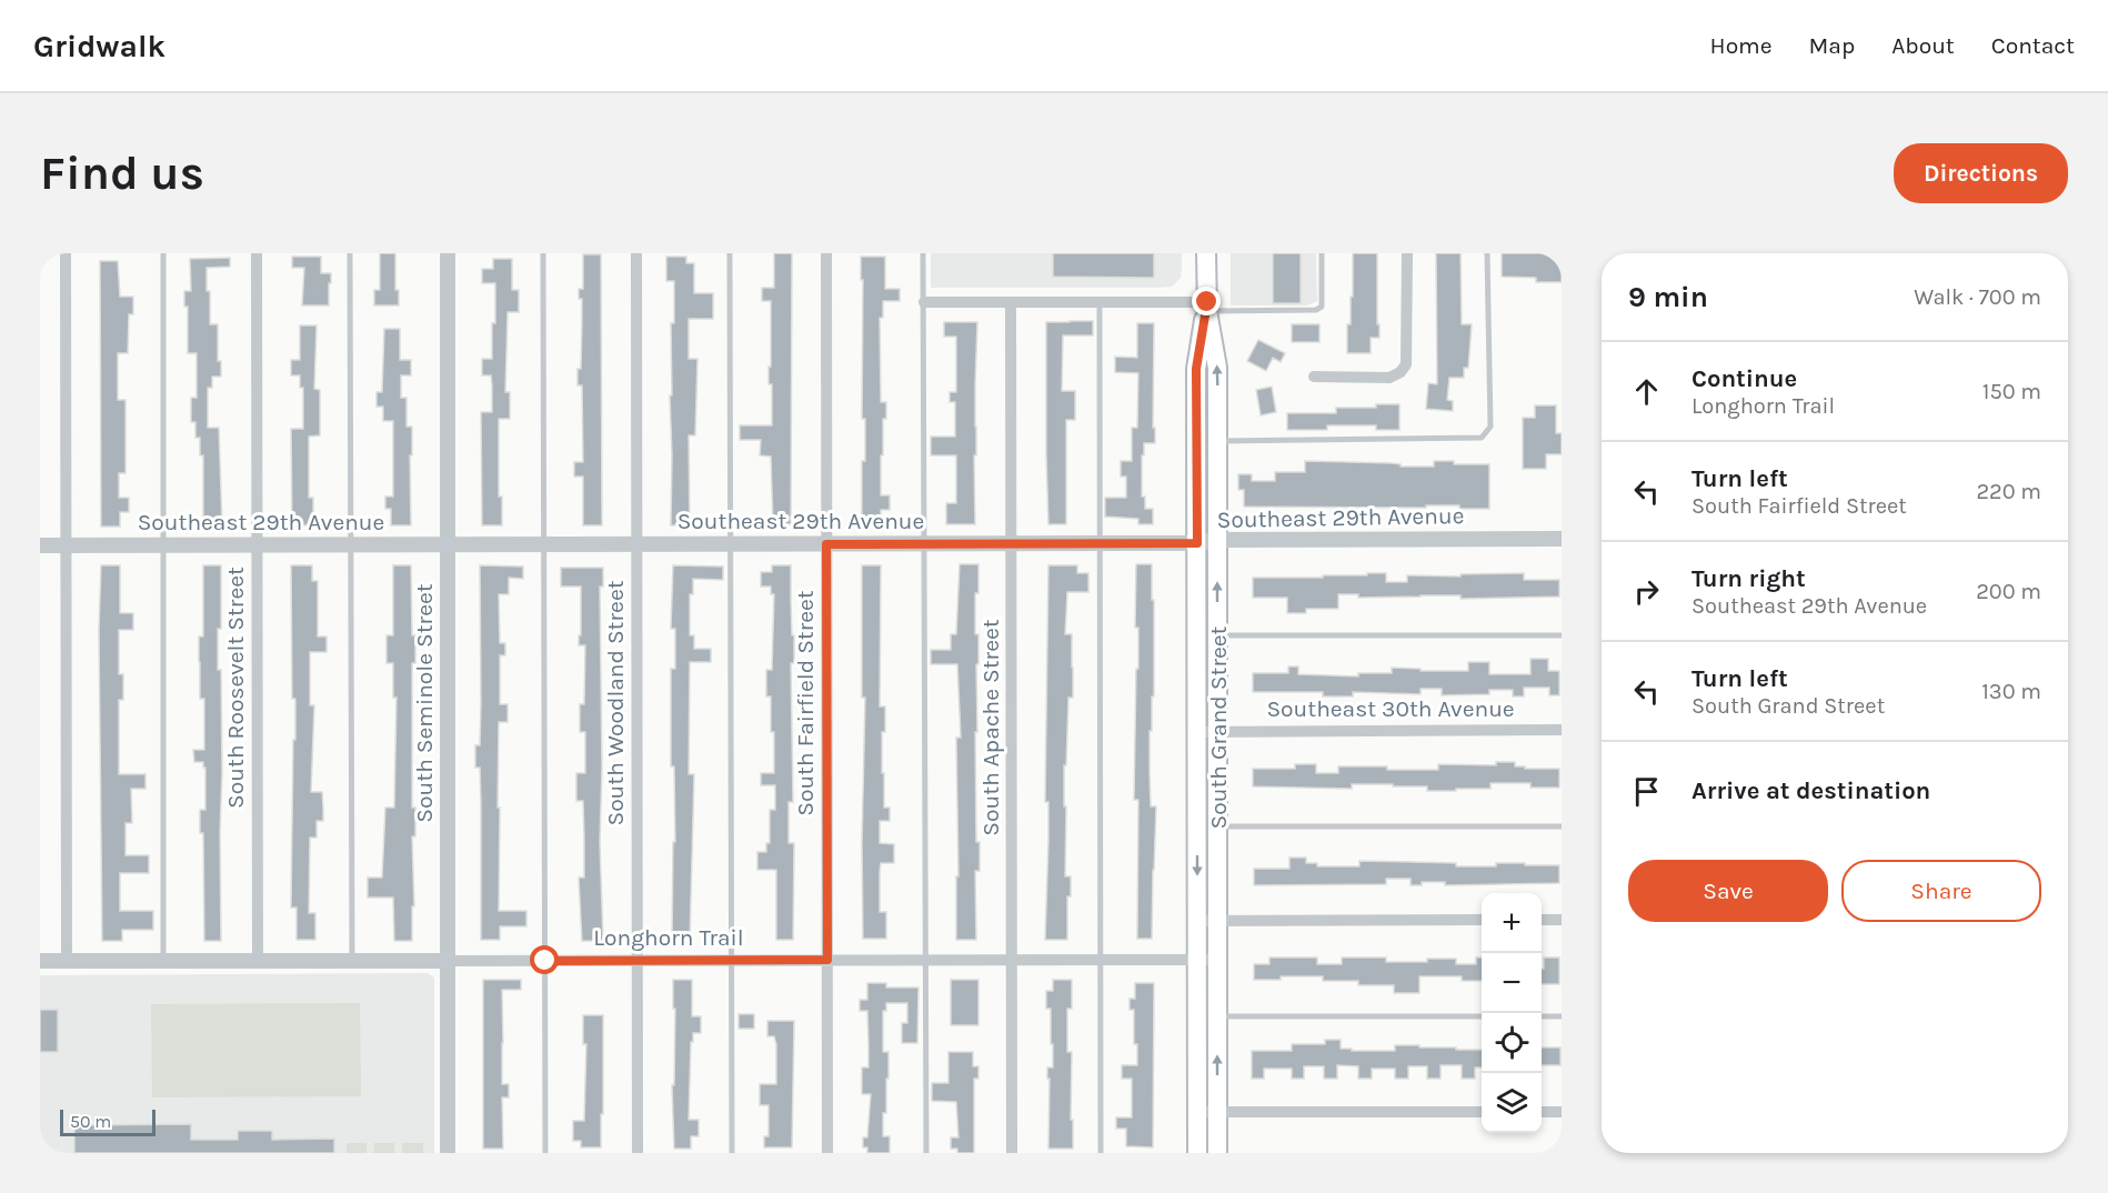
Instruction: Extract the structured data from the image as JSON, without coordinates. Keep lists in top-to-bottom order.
{
  "streets": {
    "main road": ["South Grand Street"],
    "street": [
      "Southeast 29th Avenue",
      "South Roosevelt Street",
      "South Seminole Street",
      "South Woodland Street",
      "South Fairfield Street",
      "Southeast 30th Avenue",
      "South Apache Street",
      "Longhorn Trail"
    ]
  },
  "crossings": [
    ["Southeast 29th Avenue", "South Roosevelt Street"],
    ["Southeast 29th Avenue", "South Seminole Street"],
    ["Southeast 29th Avenue", "South Woodland Street"],
    ["Southeast 29th Avenue", "South Fairfield Street"],
    ["Southeast 29th Avenue", "South Apache Street"],
    ["Southeast 29th Avenue", "South Grand Street"],
    ["South Roosevelt Street", "Longhorn Trail"],
    ["South Seminole Street", "Longhorn Trail"],
    ["South Woodland Street", "Longhorn Trail"],
    ["South Fairfield Street", "Longhorn Trail"],
    ["Southeast 30th Avenue", "South Grand Street"],
    ["South Apache Street", "Longhorn Trail"],
    ["South Grand Street", "Longhorn Trail"]
  ],
  "scale_bar": "50 m",
  "page": {
    "header": "Gridwalk",
    "nav": [
      "Home",
      "Map",
      "About",
      "Contact"
    ],
    "buttons": [
      "Directions",
      ["Save", "Share"]
    ],
    "title": "Find us",
    "heading": ["9 min", "Walk · 700 m"],
    "list": [
      ["Continue", "Longhorn Trail", "150 m"],
      ["Turn left", "South Fairfield Street", "220 m"],
      ["Turn right", "Southeast 29th Avenue", "200 m"],
      ["Turn left", "South Grand Street", "130 m"],
      "Arrive at destination"
    ],
    "map_buttons": ["+", "−"],
    "scale": "50 m"
  }
}
